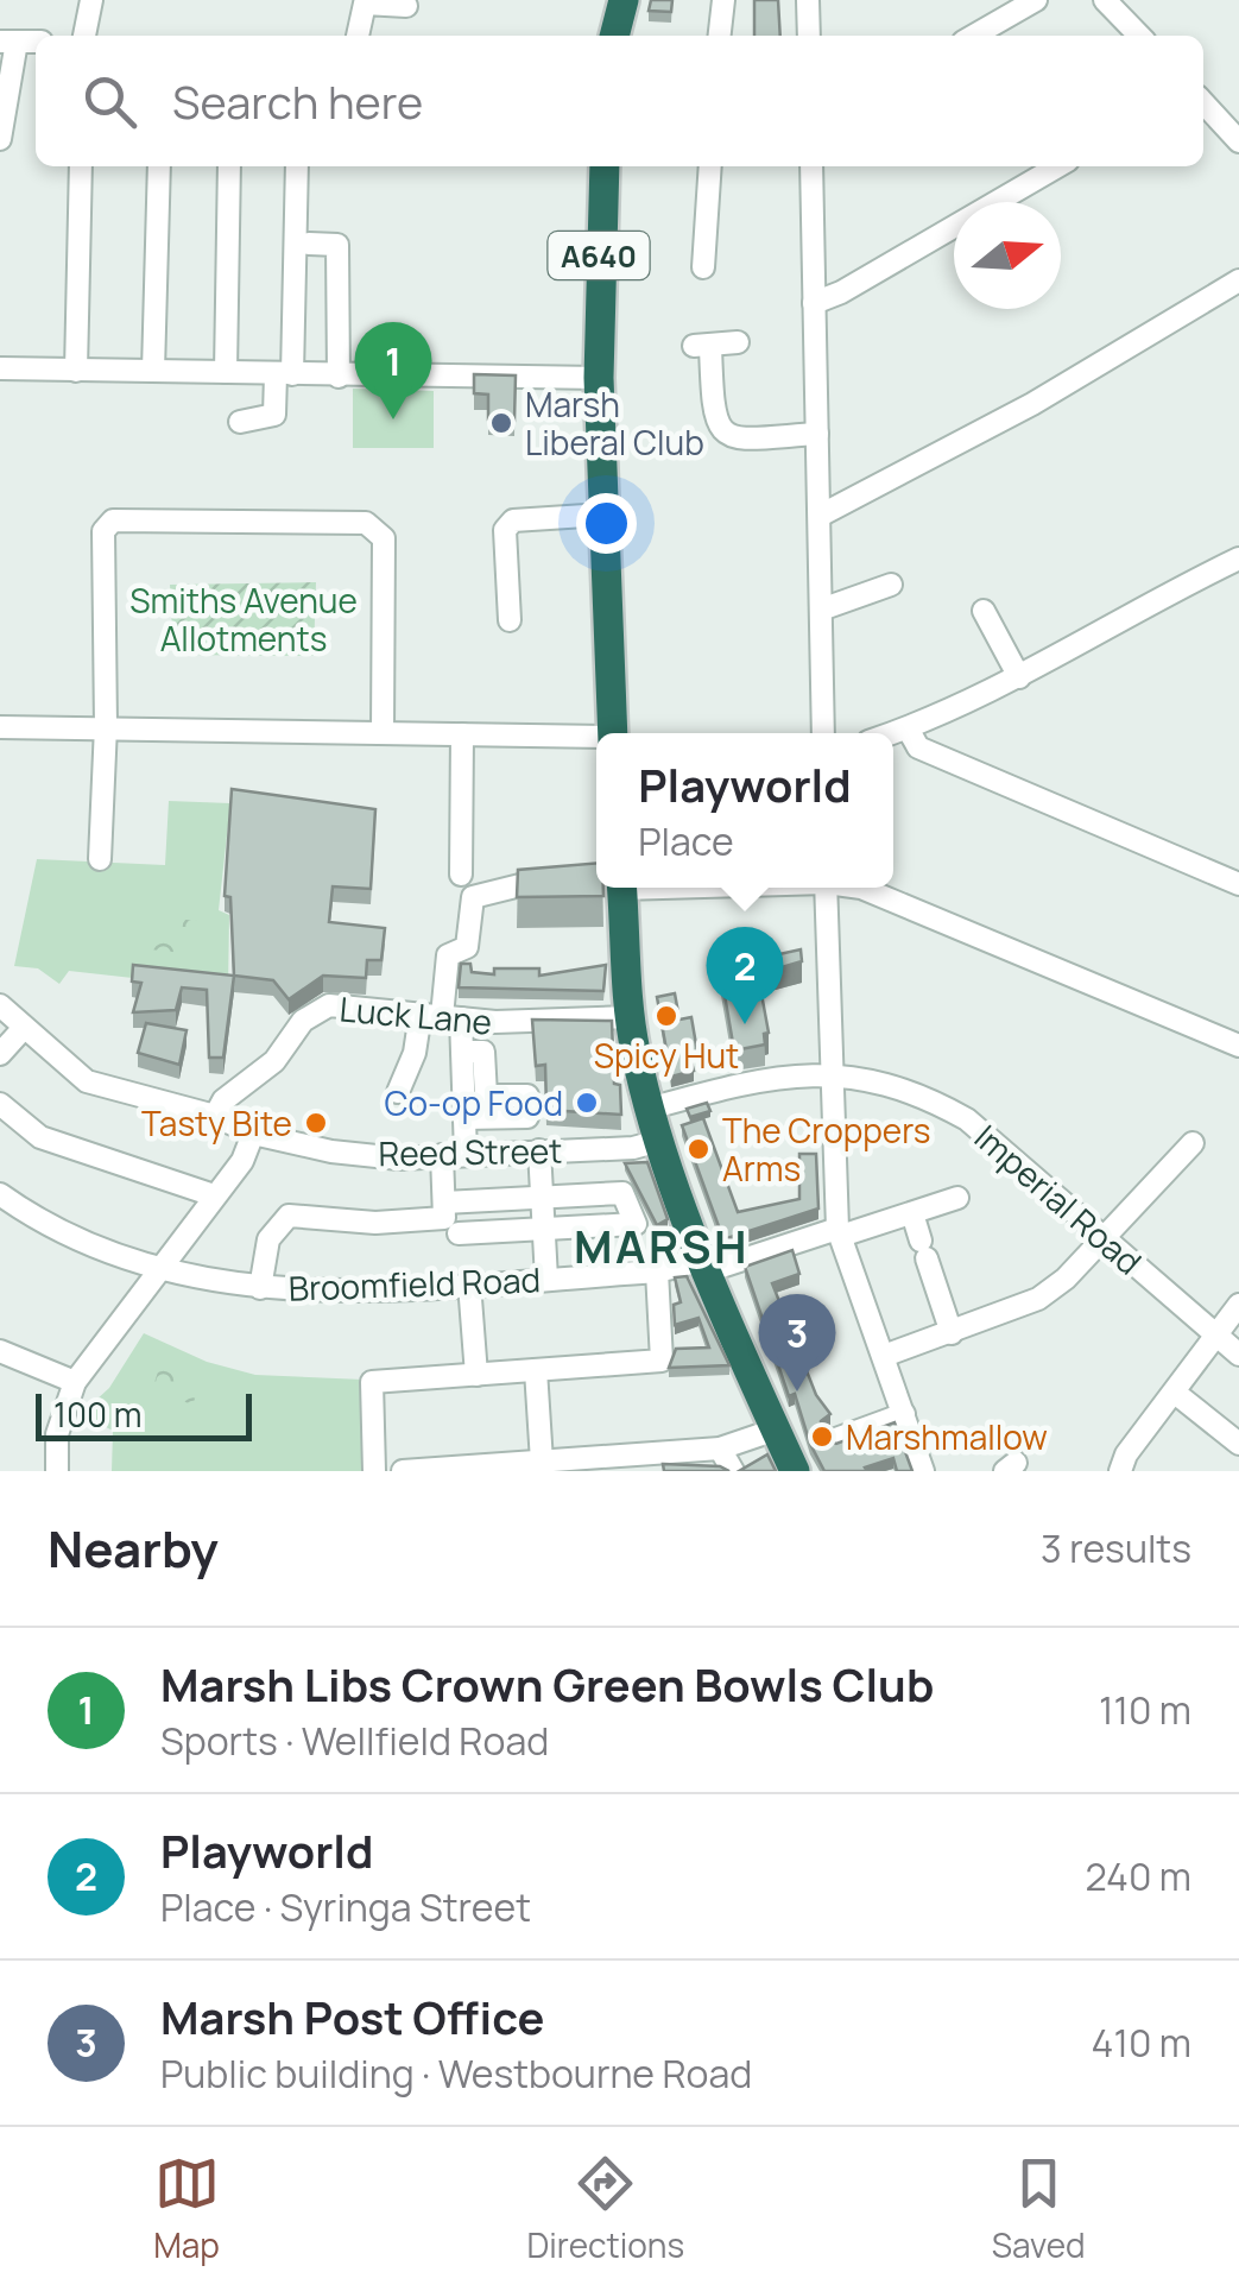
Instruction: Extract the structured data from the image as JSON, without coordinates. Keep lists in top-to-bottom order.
{
  "streets": {
    "highway": ["A640"],
    "street": [
      "Luck Lane",
      "Reed Street",
      "Imperial Road",
      "Broomfield Road"
    ]
  },
  "crossings": [
    ["Luck Lane", "Reed Street"]
  ],
  "districts": ["MARSH"],
  "parks": ["Smiths Avenue Allotments"],
  "places": [
    "Marsh Liberal Club",
    "Spicy Hut",
    "Co-op Food",
    "Tasty Bite",
    "The Croppers Arms",
    "Marshmallow"
  ],
  "scale_bar": "100 m",
  "north": "right",
  "page": {
    "search": "Search here",
    "pins": ["1", "2", "3"],
    "popup": ["Playworld", "Place"],
    "scale": "100 m",
    "heading": ["Nearby", "3 results"],
    "list": [
      {
        "mark": "1",
        "name": "Marsh Libs Crown Green Bowls Club",
        "note": "Sports · Wellfield Road",
        "value": "110 m"
      },
      {
        "mark": "2",
        "name": "Playworld",
        "note": "Place · Syringa Street",
        "value": "240 m"
      },
      {
        "mark": "3",
        "name": "Marsh Post Office",
        "note": "Public building · Westbourne Road",
        "value": "410 m"
      }
    ],
    "nav": ["Map", "Directions", "Saved"]
  }
}
